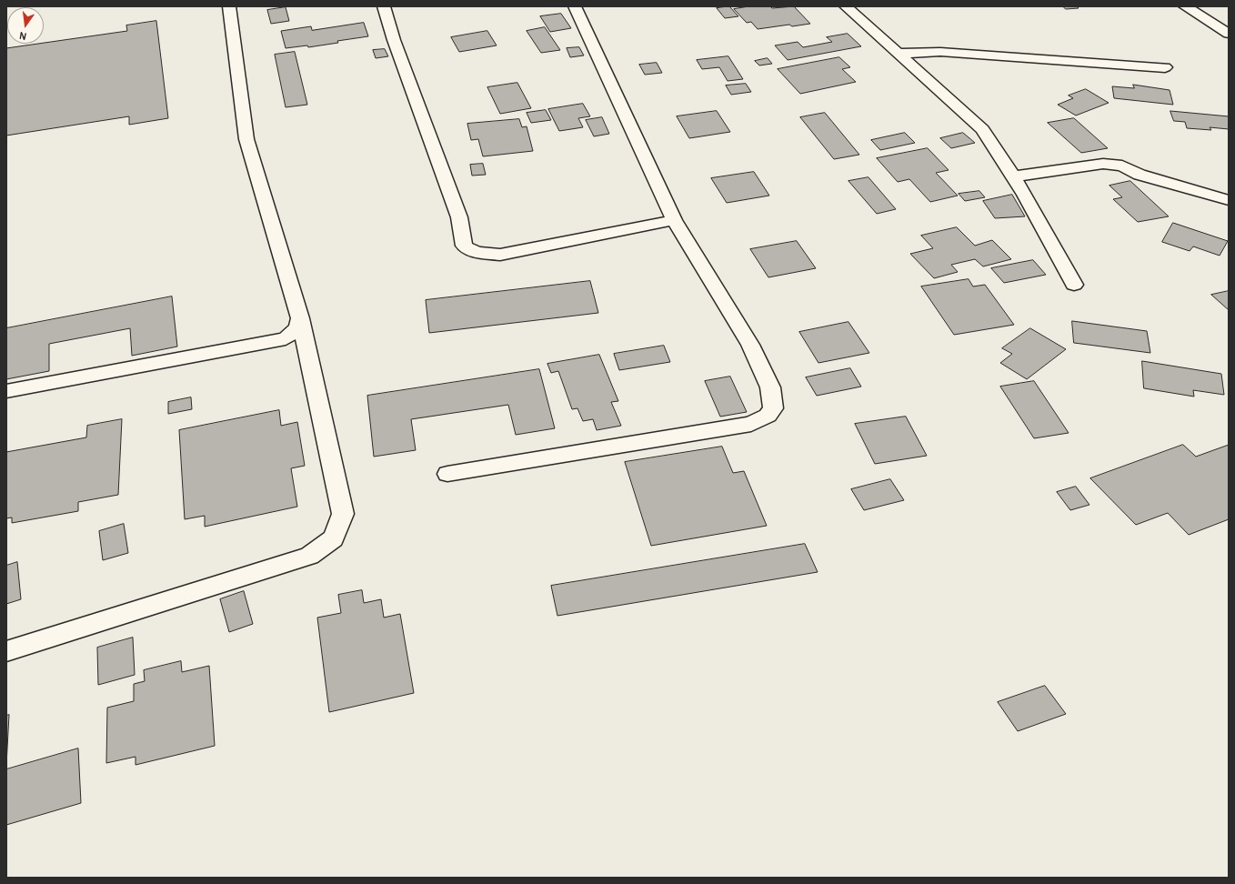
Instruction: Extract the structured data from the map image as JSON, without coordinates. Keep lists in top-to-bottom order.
{
  "north": "bottom"
}
